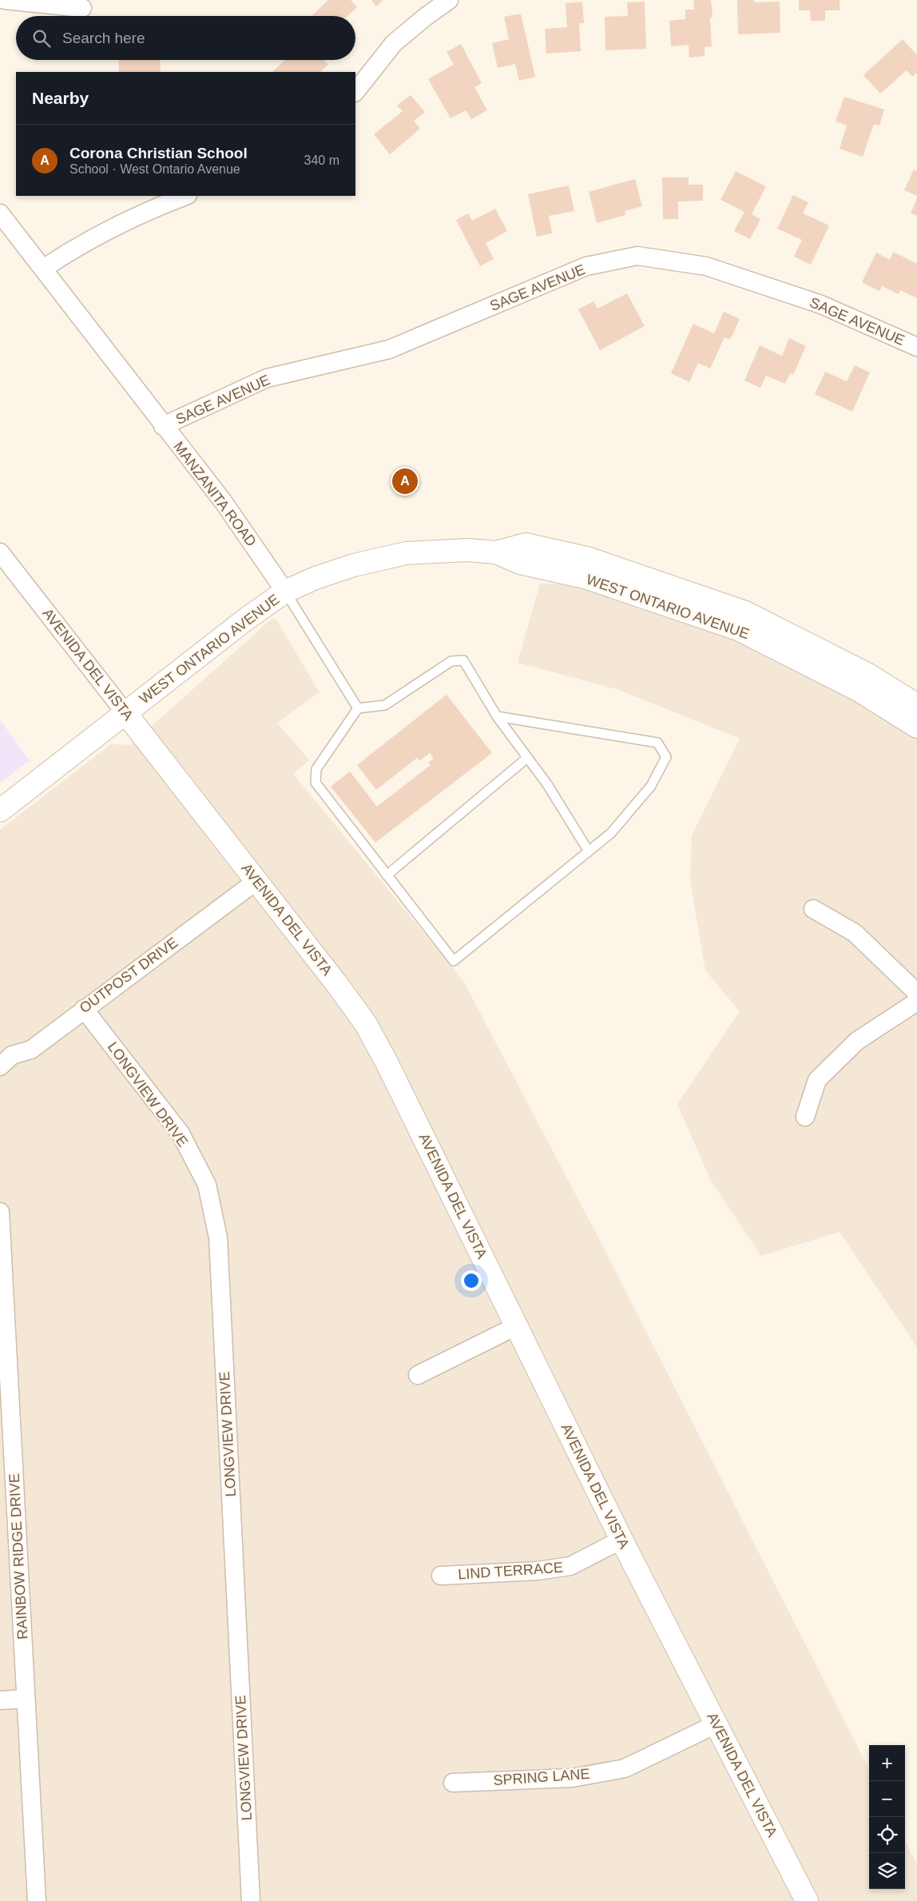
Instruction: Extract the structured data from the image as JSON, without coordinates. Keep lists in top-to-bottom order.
{
  "streets": {
    "main road": ["WEST ONTARIO AVENUE", "AVENIDA DEL VISTA"],
    "street": [
      "SAGE AVENUE",
      "MANZANITA ROAD",
      "OUTPOST DRIVE",
      "LONGVIEW DRIVE",
      "RAINBOW RIDGE DRIVE",
      "LIND TERRACE",
      "SPRING LANE"
    ]
  },
  "crossings": [
    ["SAGE AVENUE", "MANZANITA ROAD"],
    ["MANZANITA ROAD", "WEST ONTARIO AVENUE"],
    ["WEST ONTARIO AVENUE", "AVENIDA DEL VISTA"],
    ["AVENIDA DEL VISTA", "OUTPOST DRIVE"],
    ["AVENIDA DEL VISTA", "LIND TERRACE"],
    ["AVENIDA DEL VISTA", "SPRING LANE"],
    ["OUTPOST DRIVE", "LONGVIEW DRIVE"]
  ],
  "page": {
    "search": "Search here",
    "heading": "Nearby",
    "list": [
      {
        "mark": "A",
        "name": "Corona Christian School",
        "note": "School · West Ontario Avenue",
        "value": "340 m"
      }
    ],
    "pins": "A",
    "map_buttons": ["+", "−"]
  }
}
